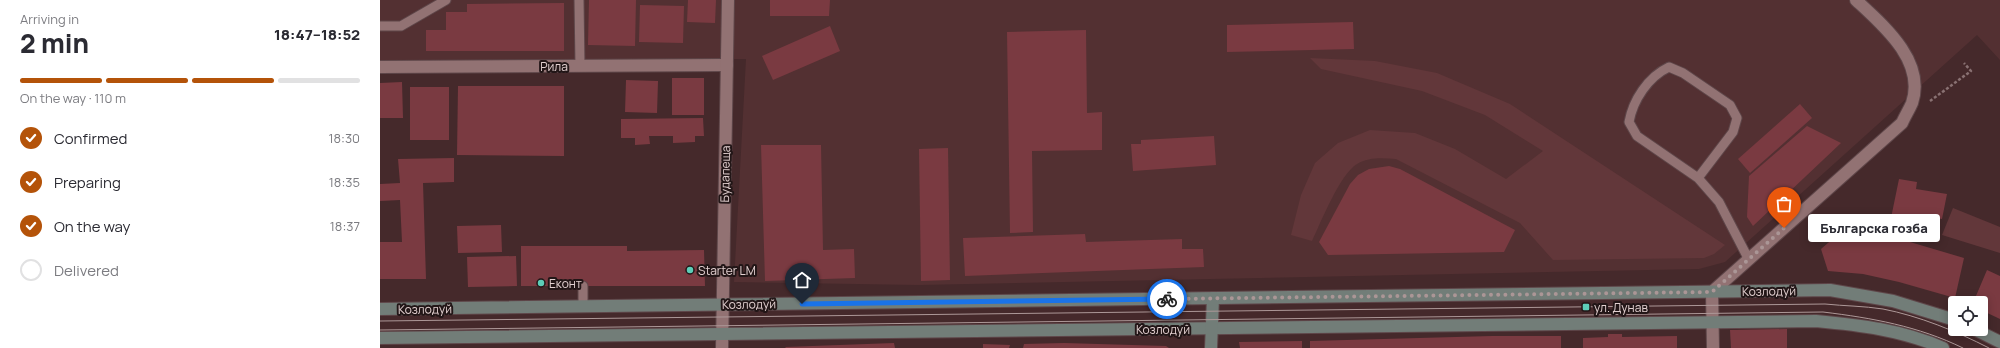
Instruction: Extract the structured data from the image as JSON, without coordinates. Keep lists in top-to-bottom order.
{
  "streets": {
    "main road": ["Козлодуй"],
    "street": ["Рила", "Будапеща"]
  },
  "crossings": [
    ["Рила", "Будапеща"],
    ["Будапеща", "Козлодуй"]
  ],
  "places": {
    "other": ["Българска гозба", "Starter LM", "Еконт"],
    "transit": ["ул. Дунав"]
  },
  "page": {
    "heading": ["2 min", "Arriving in", "18:47–18:52"],
    "bar": "On the way · 110 m",
    "list": [
      ["Confirmed", "18:30"],
      ["Preparing", "18:35"],
      ["On the way", "18:37"],
      "Delivered"
    ],
    "bubble": "Българска гозба"
  }
}
